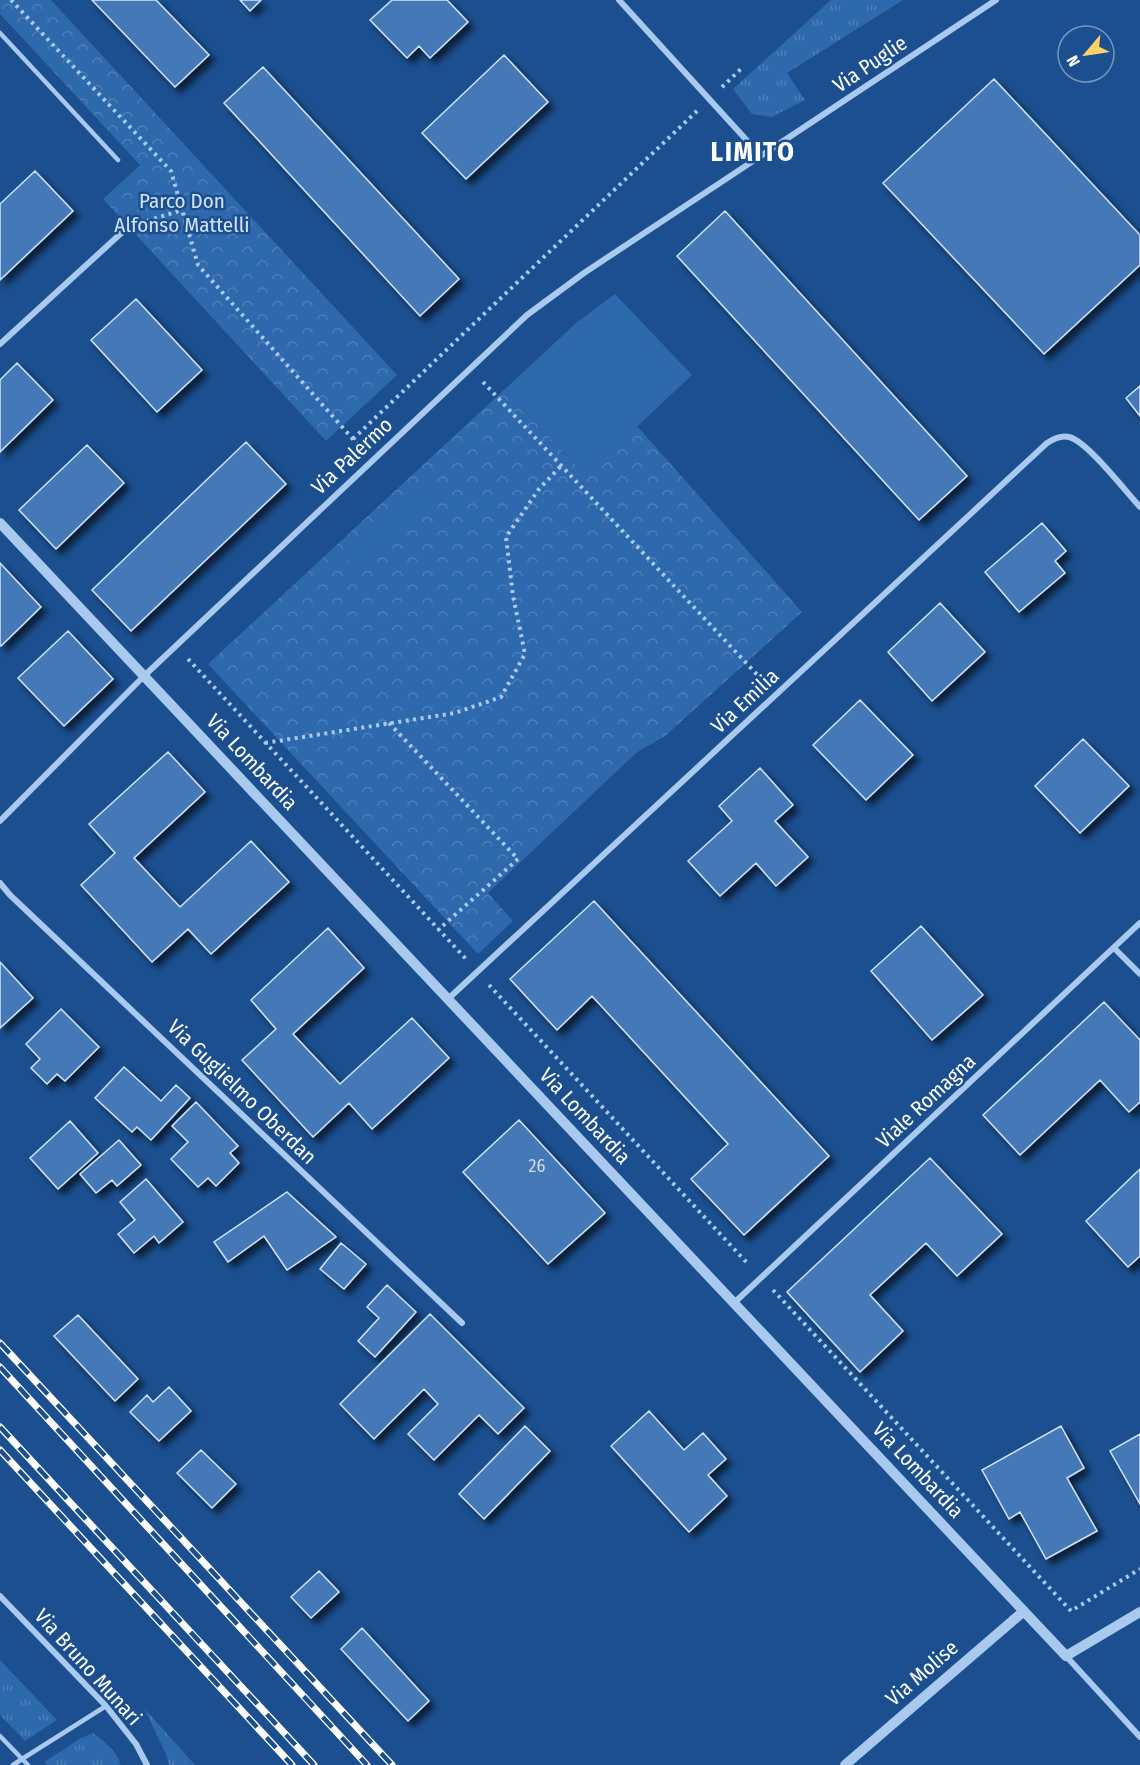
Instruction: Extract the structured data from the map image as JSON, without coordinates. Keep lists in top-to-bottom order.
{
  "streets": {
    "street": [
      "Via Puglie",
      "Via Palermo",
      "Via Emilia",
      "Via Lombardia",
      "Via Guglielmo Oberdan",
      "Viale Romagna",
      "Via Bruno Munari",
      "Via Molise"
    ]
  },
  "crossings": [
    ["Via Puglie", "Via Palermo"],
    ["Via Palermo", "Via Lombardia"],
    ["Via Emilia", "Via Lombardia"],
    ["Via Lombardia", "Viale Romagna"],
    ["Via Lombardia", "Via Molise"]
  ],
  "districts": ["LIMITO"],
  "parks": ["Parco Don Alfonso Mattelli"],
  "house_numbers": ["26"],
  "north": "bottom left"
}
